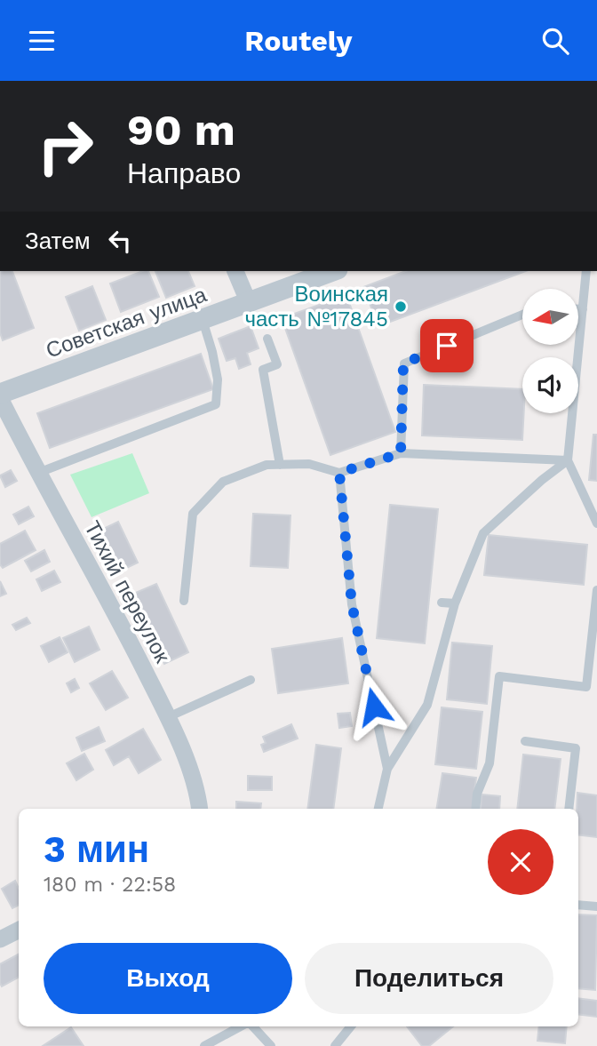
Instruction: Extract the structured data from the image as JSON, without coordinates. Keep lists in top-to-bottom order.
{
  "streets": {
    "street": ["Советская улица", "Тихий переулок"]
  },
  "crossings": [
    ["Советская улица", "Тихий переулок"]
  ],
  "places": ["Воинская часть №17845"],
  "north": "left",
  "page": {
    "header": "Routely",
    "turn": ["90 m", "Направо"],
    "then": "Затем",
    "heading": ["3 мин", "180 m · 22:58"],
    "buttons": ["Выход", "Поделиться"]
  }
}
